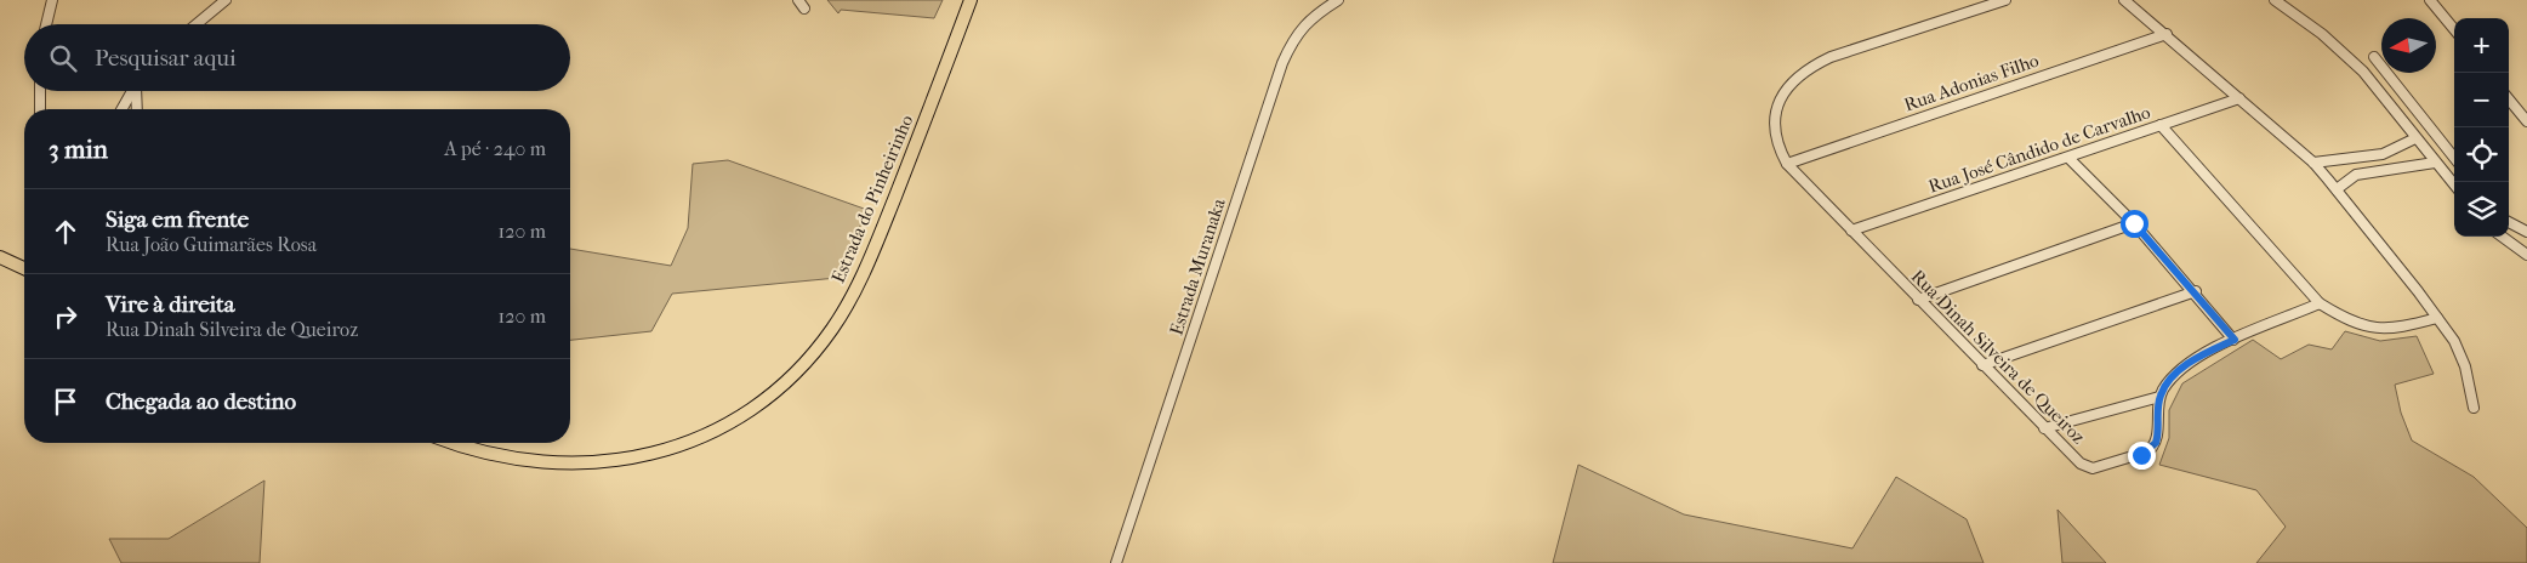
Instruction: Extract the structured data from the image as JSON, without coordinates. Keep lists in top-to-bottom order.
{
  "streets": {
    "main road": ["Estrada do Pinheirinho"],
    "street": [
      "Rua Adonias Filho",
      "Rua José Cândido de Carvalho",
      "Estrada Muranaka",
      "Rua Dinah Silveira de Queiroz"
    ]
  },
  "crossings": [
    ["Rua Adonias Filho", "Rua Dinah Silveira de Queiroz"],
    ["Rua José Cândido de Carvalho", "Rua Dinah Silveira de Queiroz"]
  ],
  "north": "left",
  "page": {
    "map_buttons": ["+", "−"],
    "search": "Pesquisar aqui",
    "heading": ["3 min", "A pé · 240 m"],
    "list": [
      ["Siga em frente", "Rua João Guimarães Rosa", "120 m"],
      ["Vire à direita", "Rua Dinah Silveira de Queiroz", "120 m"],
      "Chegada ao destino"
    ]
  }
}
